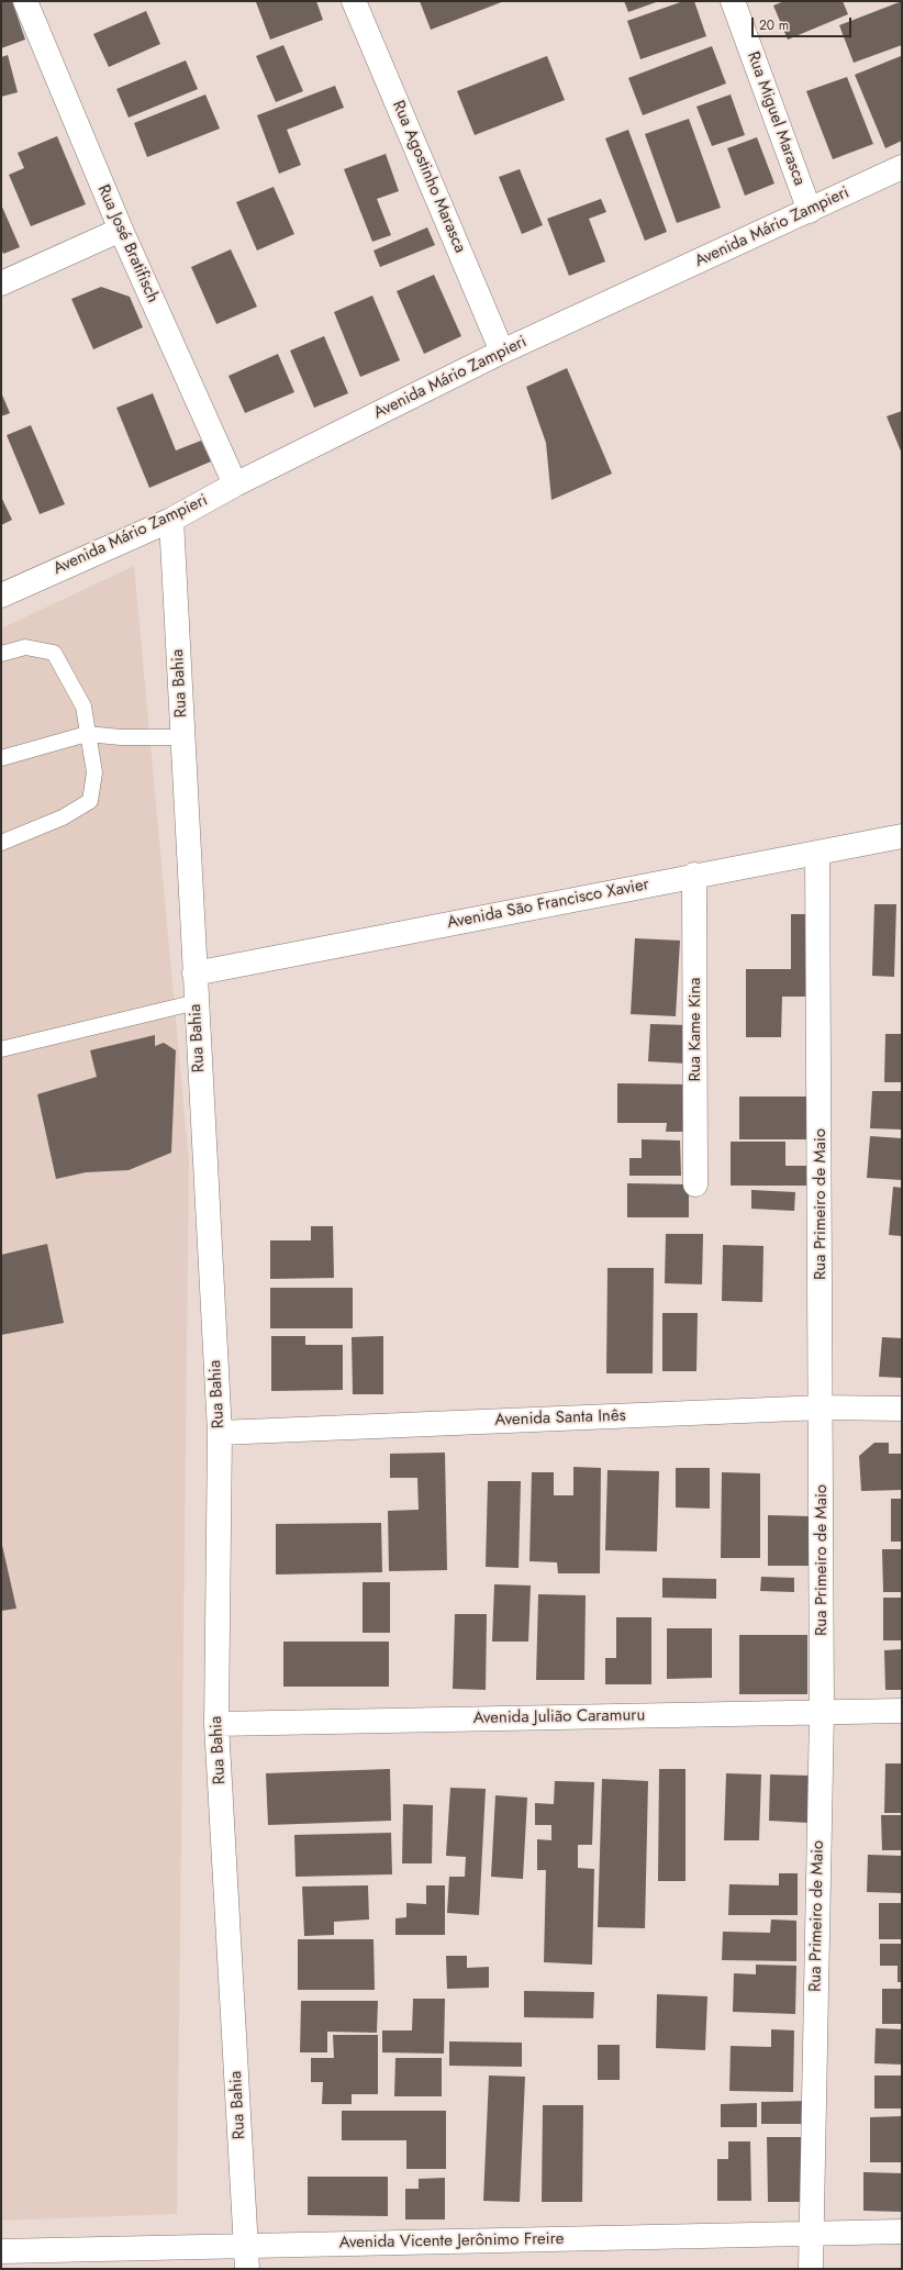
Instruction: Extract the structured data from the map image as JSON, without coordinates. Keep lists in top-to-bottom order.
{
  "streets": {
    "street": [
      "Rua Miguel Marasca",
      "Rua Agostinho Marasca",
      "Avenida Mário Zampieri",
      "Rua José Bratifisch",
      "Rua Bahia",
      "Avenida São Francisco Xavier",
      "Rua Kame Kina",
      "Rua Primeiro de Maio",
      "Avenida Santa Inês",
      "Avenida Julião Caramuru",
      "Avenida Vicente Jerônimo Freire"
    ]
  },
  "crossings": [
    ["Rua Miguel Marasca", "Avenida Mário Zampieri"],
    ["Rua Agostinho Marasca", "Avenida Mário Zampieri"],
    ["Avenida Mário Zampieri", "Rua José Bratifisch"],
    ["Avenida Mário Zampieri", "Rua Bahia"],
    ["Rua Bahia", "Avenida São Francisco Xavier"],
    ["Rua Bahia", "Avenida Santa Inês"],
    ["Rua Bahia", "Avenida Julião Caramuru"],
    ["Rua Bahia", "Avenida Vicente Jerônimo Freire"],
    ["Avenida São Francisco Xavier", "Rua Kame Kina"],
    ["Avenida São Francisco Xavier", "Rua Primeiro de Maio"],
    ["Rua Primeiro de Maio", "Avenida Santa Inês"],
    ["Rua Primeiro de Maio", "Avenida Julião Caramuru"],
    ["Rua Primeiro de Maio", "Avenida Vicente Jerônimo Freire"]
  ],
  "scale_bar": "20 m"
}
